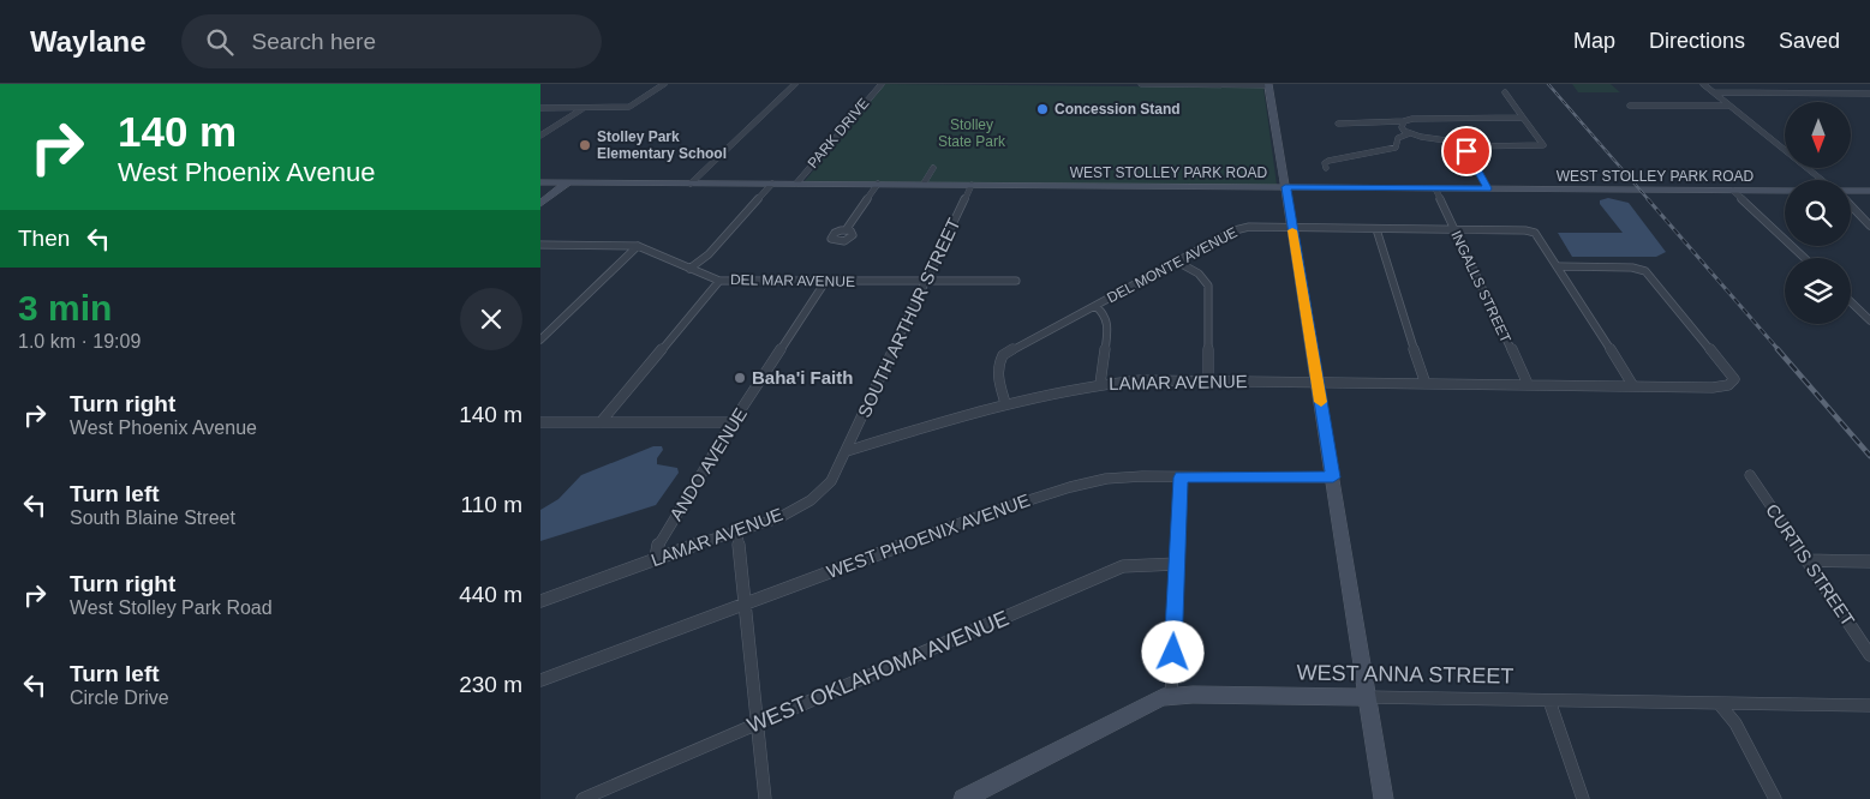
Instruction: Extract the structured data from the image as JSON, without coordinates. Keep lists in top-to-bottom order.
{
  "streets": {
    "main road": ["WEST STOLLEY PARK ROAD", "WEST ANNA STREET"],
    "street": [
      "PARK DRIVE",
      "DEL MONTE AVENUE",
      "DEL MAR AVENUE",
      "INGALLS STREET",
      "SOUTH ARTHUR STREET",
      "LAMAR AVENUE",
      "ANDO AVENUE",
      "WEST PHOENIX AVENUE",
      "CURTIS STREET",
      "WEST OKLAHOMA AVENUE"
    ]
  },
  "crossings": [
    ["PARK DRIVE", "WEST STOLLEY PARK ROAD"],
    ["WEST STOLLEY PARK ROAD", "INGALLS STREET"],
    ["WEST STOLLEY PARK ROAD", "SOUTH ARTHUR STREET"],
    ["DEL MONTE AVENUE", "INGALLS STREET"],
    ["DEL MONTE AVENUE", "LAMAR AVENUE"],
    ["DEL MAR AVENUE", "SOUTH ARTHUR STREET"],
    ["DEL MAR AVENUE", "ANDO AVENUE"],
    ["INGALLS STREET", "LAMAR AVENUE"],
    ["SOUTH ARTHUR STREET", "LAMAR AVENUE"],
    ["LAMAR AVENUE", "ANDO AVENUE"]
  ],
  "parks": ["Stolley State Park"],
  "places": ["Concession Stand", "Stolley Park Elementary School", "Baha'i Faith"],
  "north": "bottom",
  "page": {
    "header": "Waylane",
    "search": "Search here",
    "nav": ["Map", "Directions", "Saved"],
    "turn": ["140 m", "West Phoenix Avenue"],
    "then": "Then",
    "heading": ["3 min", "1.0 km · 19:09"],
    "list": [
      {
        "name": "Turn right",
        "note": "West Phoenix Avenue",
        "value": "140 m"
      },
      {
        "name": "Turn left",
        "note": "South Blaine Street",
        "value": "110 m"
      },
      {
        "name": "Turn right",
        "note": "West Stolley Park Road",
        "value": "440 m"
      },
      {
        "name": "Turn left",
        "note": "Circle Drive",
        "value": "230 m"
      }
    ]
  }
}
